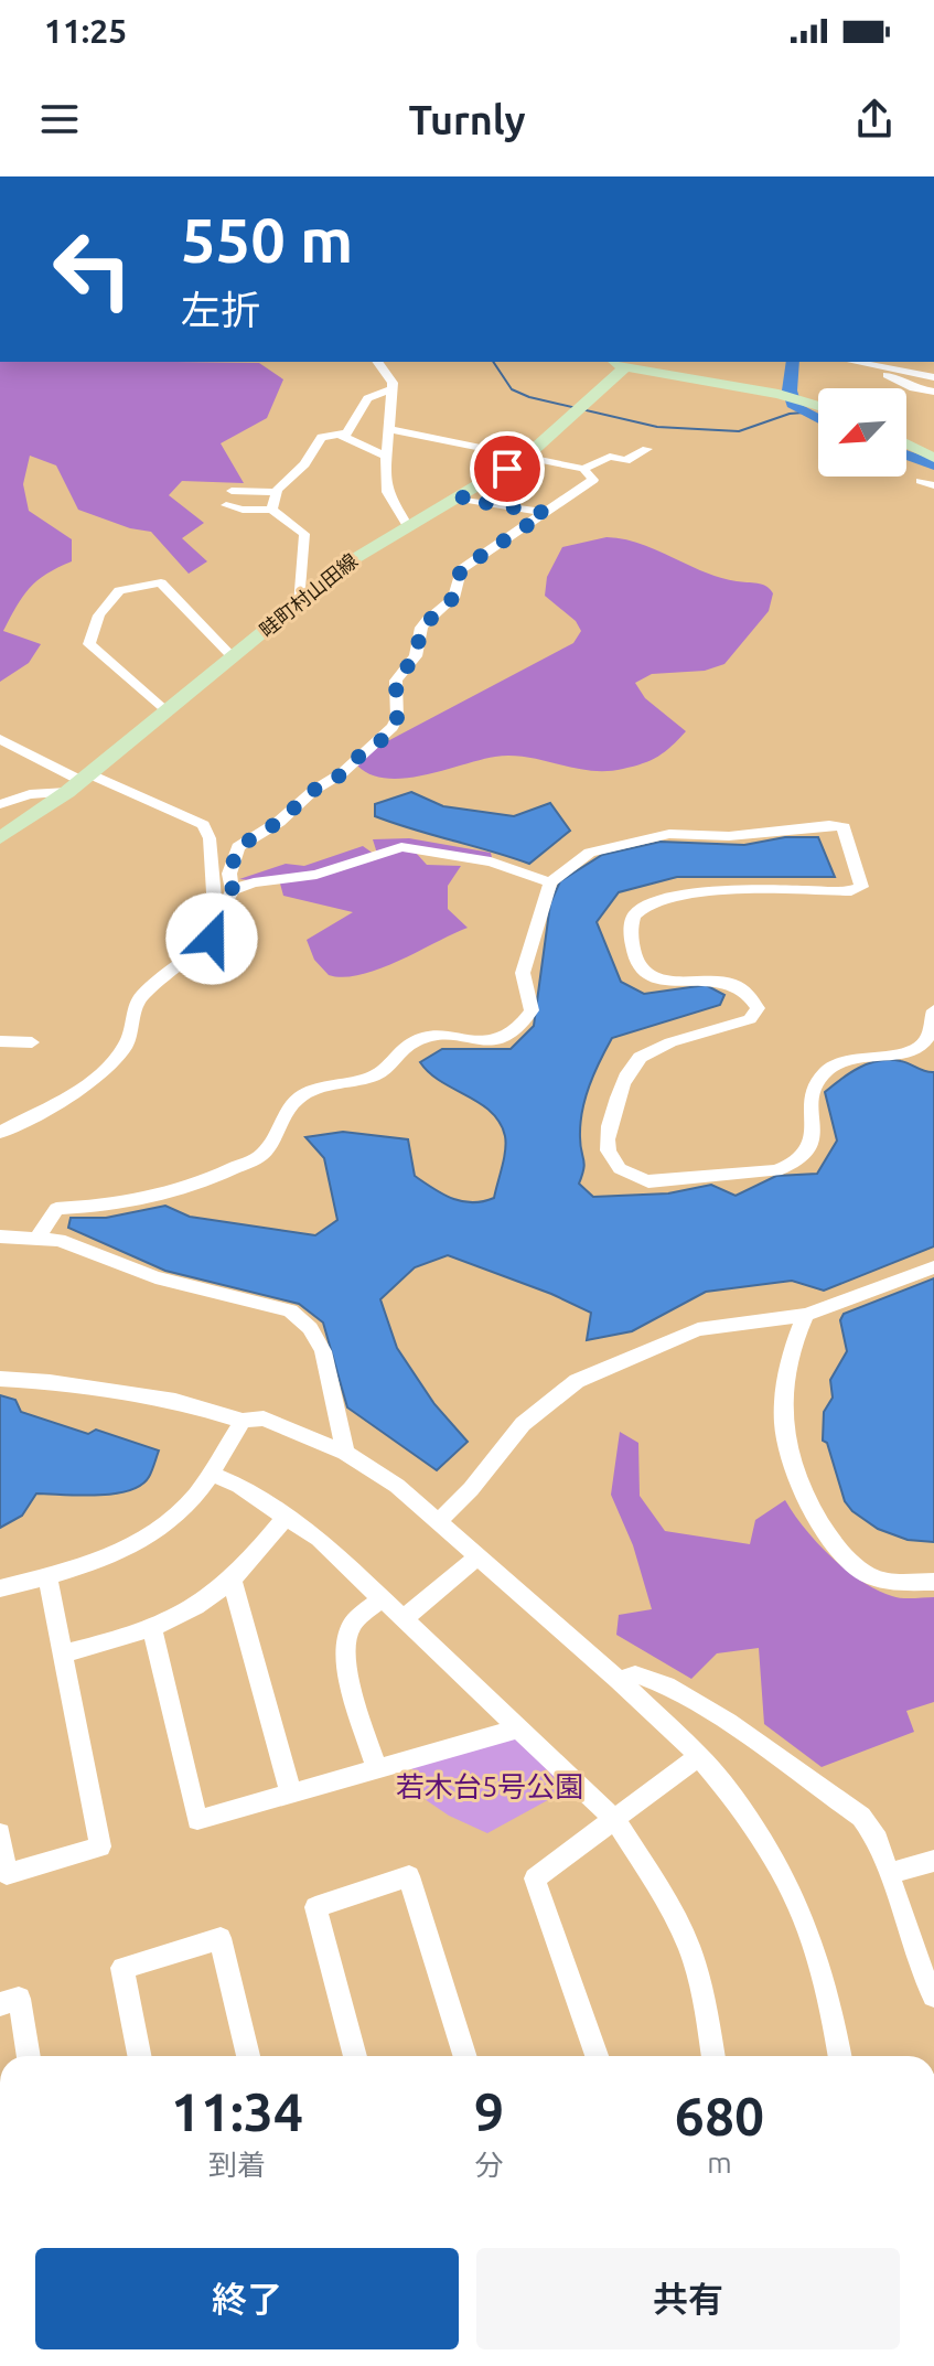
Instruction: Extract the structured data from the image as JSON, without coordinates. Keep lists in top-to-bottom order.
{
  "streets": {
    "main road": ["畦町村山田線"]
  },
  "parks": ["若木台5号公園"],
  "north": "bottom left",
  "page": {
    "status": "11:25",
    "header": "Turnly",
    "turn": ["550 m", "左折"],
    "eta": [
      "11:34",
      "到着",
      "9",
      "分",
      "680",
      "m"
    ],
    "buttons": ["終了", "共有"]
  }
}
